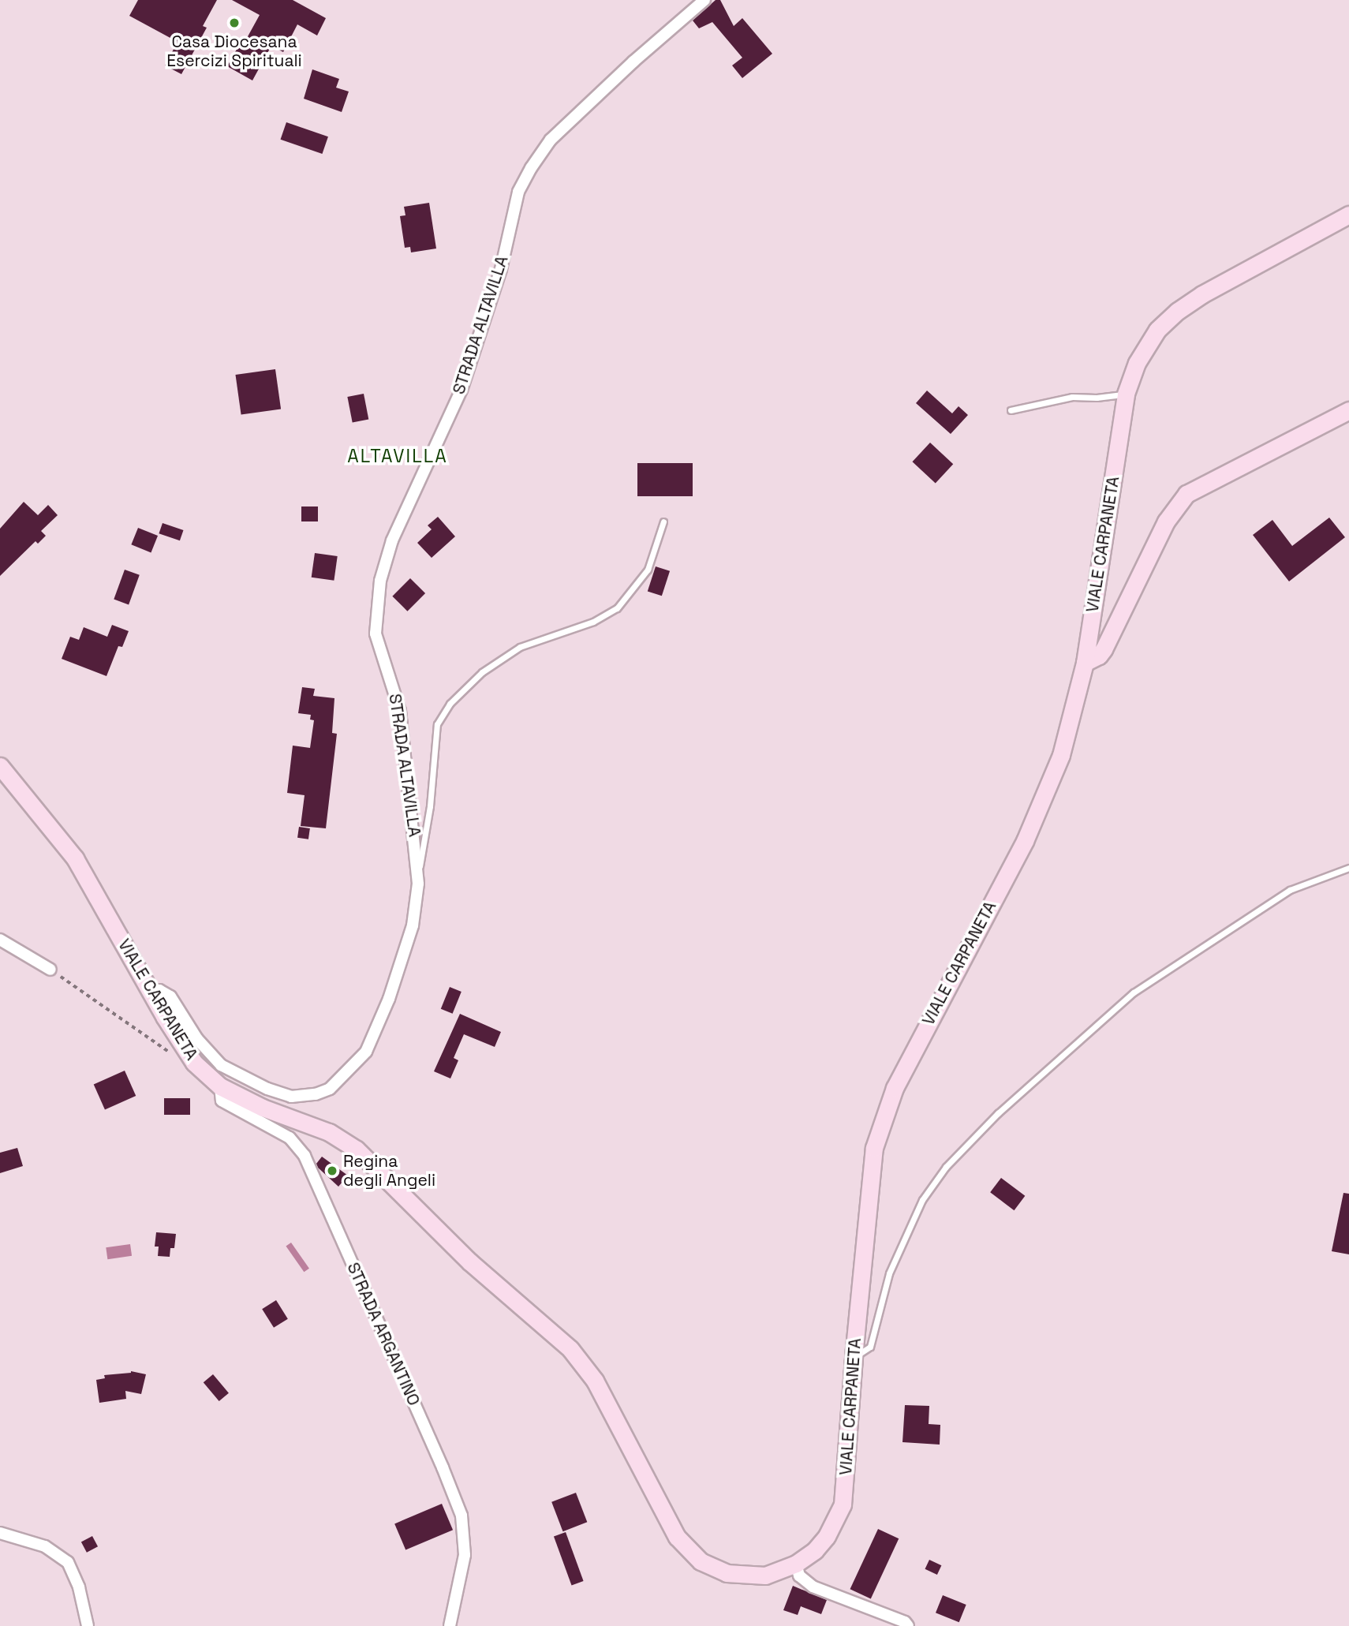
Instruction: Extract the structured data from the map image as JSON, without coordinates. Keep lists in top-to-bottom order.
{
  "streets": {
    "main road": ["VIALE CARPANETA"],
    "street": ["STRADA ALTAVILLA", "STRADA ARGANTINO"]
  },
  "crossings": [
    ["STRADA ALTAVILLA", "VIALE CARPANETA"],
    ["VIALE CARPANETA", "STRADA ARGANTINO"]
  ],
  "districts": ["ALTAVILLA"],
  "places": ["Casa Diocesana Esercizi Spirituali", "Regina degli Angeli"]
}
